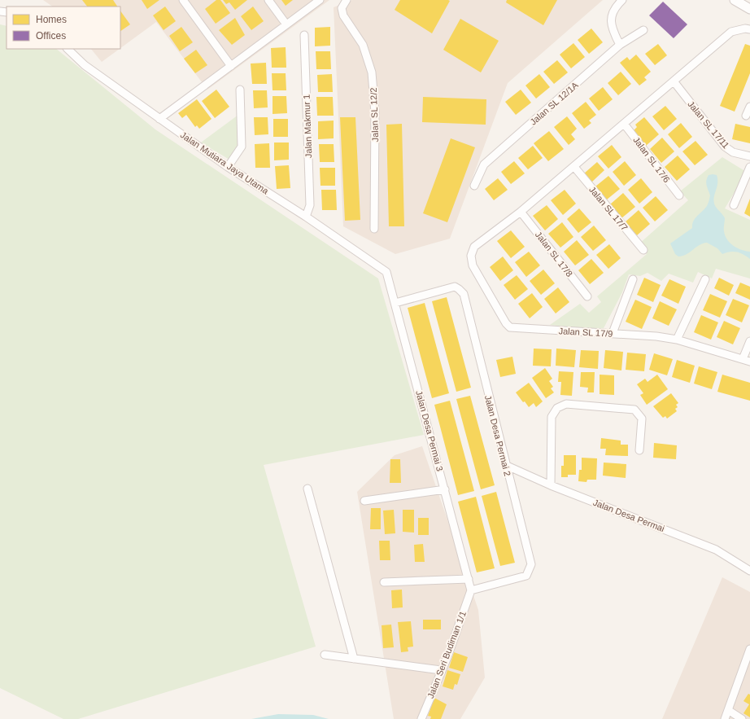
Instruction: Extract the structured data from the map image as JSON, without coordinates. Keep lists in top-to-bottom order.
{
  "streets": {
    "street": [
      "Jalan SL 12/1A",
      "Jalan SL 12/2",
      "Jalan SL 17/11",
      "Jalan Makmur 1",
      "Jalan SL 17/6",
      "Jalan Mutiara Jaya Utama",
      "Jalan SL 17/7",
      "Jalan SL 17/8",
      "Jalan SL 17/9",
      "Jalan Desa Permai 3",
      "Jalan Desa Permai 2",
      "Jalan Desa Permai",
      "Jalan Seri Budiman 1/1"
    ]
  },
  "crossings": [
    ["Jalan Makmur 1", "Jalan Mutiara Jaya Utama"],
    ["Jalan Mutiara Jaya Utama", "Jalan Desa Permai 3"],
    ["Jalan SL 17/8", "Jalan SL 17/9"],
    ["Jalan Desa Permai 3", "Jalan Desa Permai 2"],
    ["Jalan Desa Permai 3", "Jalan Seri Budiman 1/1"],
    ["Jalan Desa Permai 2", "Jalan Desa Permai"],
    ["Jalan Desa Permai 2", "Jalan Seri Budiman 1/1"]
  ],
  "legend": ["Homes", "Offices"]
}
